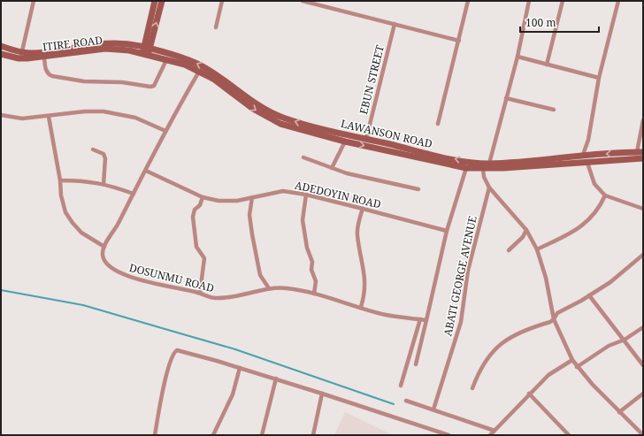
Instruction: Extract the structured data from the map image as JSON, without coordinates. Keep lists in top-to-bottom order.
{
  "streets": {
    "main road": ["ITIRE ROAD", "LAWANSON ROAD"],
    "street": [
      "EBUN STREET",
      "ADEDOYIN ROAD",
      "ABATI GEORGE AVENUE",
      "DOSUNMU ROAD"
    ]
  },
  "crossings": [
    ["ITIRE ROAD", "LAWANSON ROAD"],
    ["EBUN STREET", "LAWANSON ROAD"]
  ],
  "scale_bar": "100 m"
}
